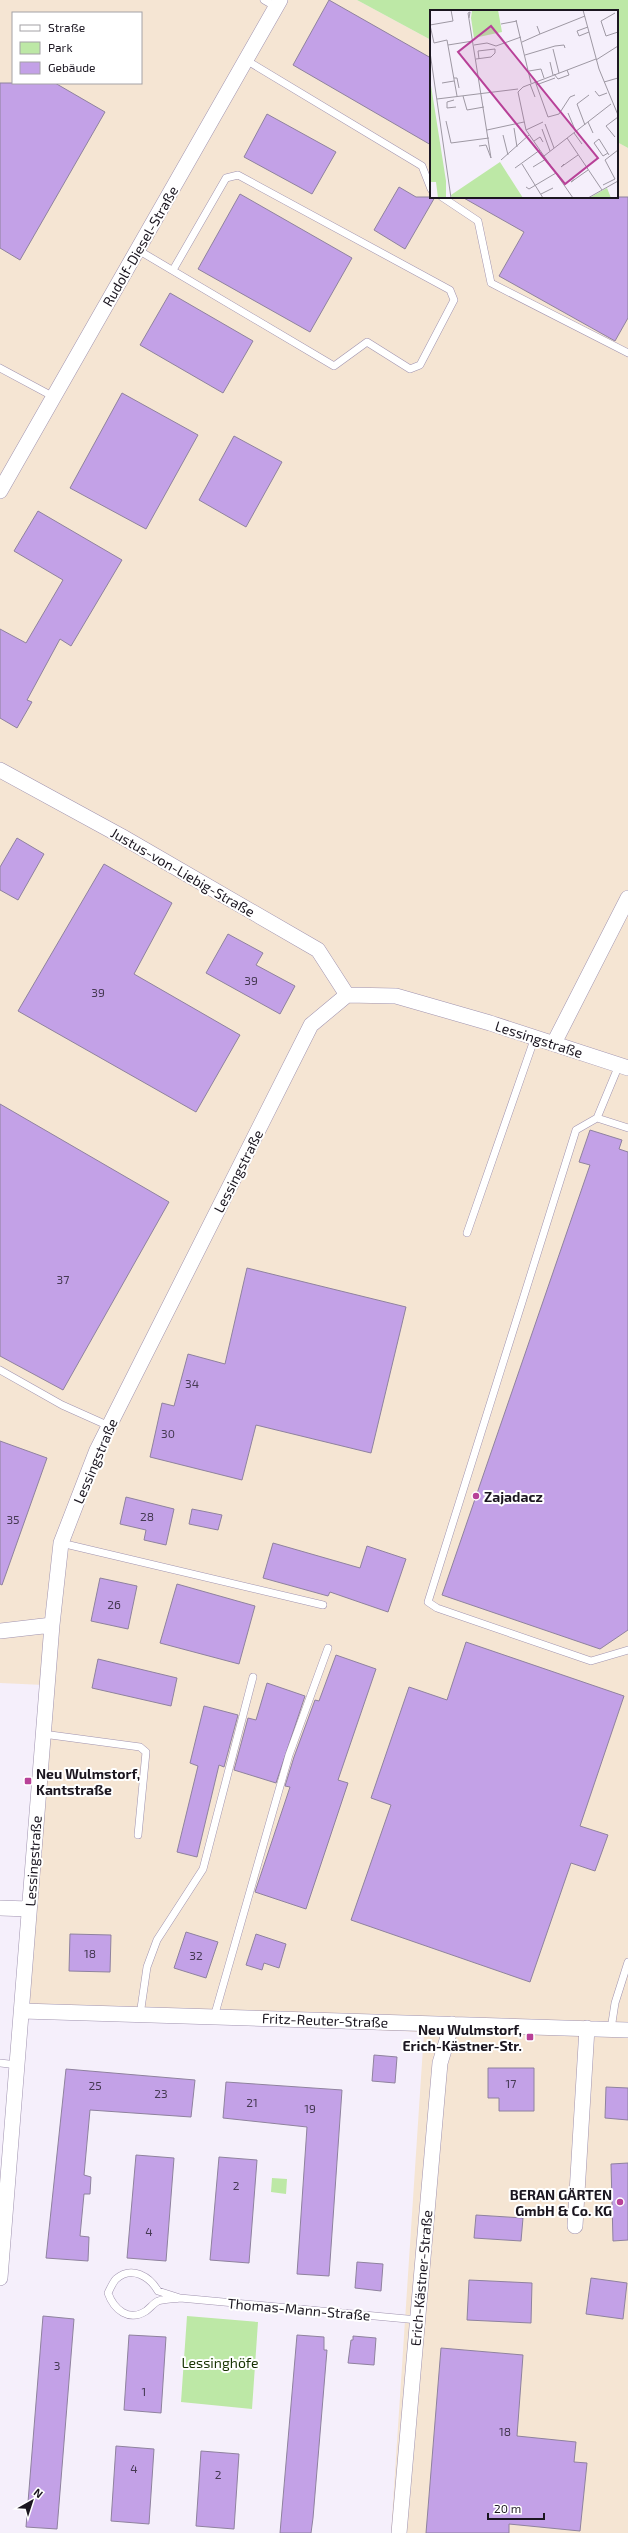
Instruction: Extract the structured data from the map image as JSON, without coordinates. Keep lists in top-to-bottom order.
{
  "streets": {
    "street": [
      "Rudolf-Diesel-Straße",
      "Justus-von-Liebig-Straße",
      "Lessingstraße",
      "Fritz-Reuter-Straße",
      "Erich-Kästner-Straße"
    ],
    "lane": ["Thomas-Mann-Straße"]
  },
  "crossings": [
    ["Justus-von-Liebig-Straße", "Lessingstraße"],
    ["Lessingstraße", "Fritz-Reuter-Straße"],
    ["Fritz-Reuter-Straße", "Erich-Kästner-Straße"],
    ["Erich-Kästner-Straße", "Thomas-Mann-Straße"]
  ],
  "parks": ["Lessinghöfe"],
  "places": {
    "other": ["Zajadacz", "BERAN GÄRTEN GmbH & Co. KG"],
    "transit": ["Neu Wulmstorf, Kantstraße", "Neu Wulmstorf, Erich-Kästner-Str."]
  },
  "house_numbers": [
    "39",
    "39",
    "37",
    "34",
    "30",
    "28",
    "35",
    "26",
    "18",
    "32",
    "17",
    "25",
    "23",
    "21",
    "19",
    "2",
    "4",
    "3",
    "1",
    "18",
    "4",
    "2"
  ],
  "legend": ["Straße", "Park", "Gebäude"],
  "scale_bar": "20 m",
  "north": "top right"
}
